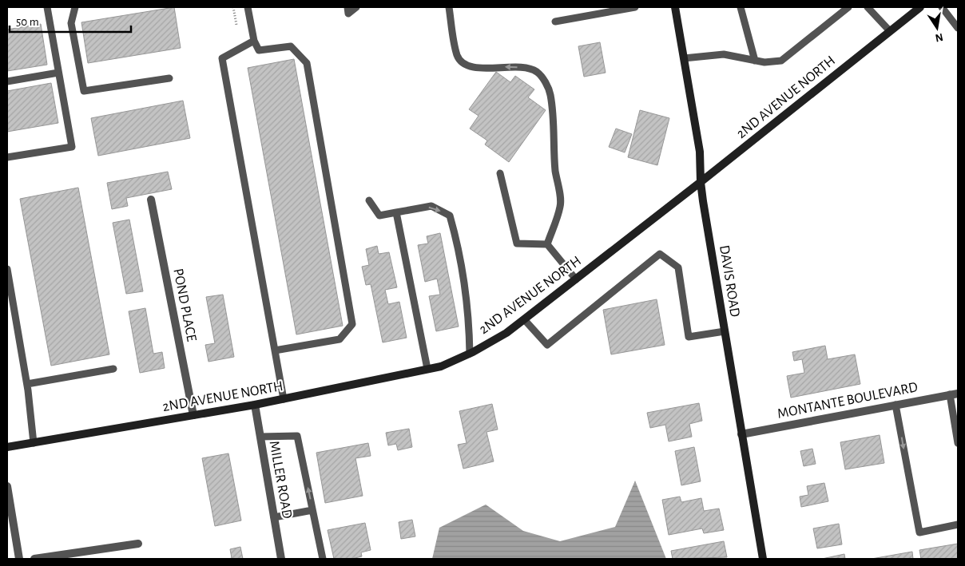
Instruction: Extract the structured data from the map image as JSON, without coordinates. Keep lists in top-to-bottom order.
{
  "streets": {
    "street": [
      "2ND AVENUE NORTH",
      "DAVIS ROAD",
      "POND PLACE",
      "MONTANTE BOULEVARD",
      "MILLER ROAD"
    ]
  },
  "crossings": [
    ["2ND AVENUE NORTH", "DAVIS ROAD"],
    ["2ND AVENUE NORTH", "POND PLACE"],
    ["2ND AVENUE NORTH", "MILLER ROAD"],
    ["DAVIS ROAD", "MONTANTE BOULEVARD"]
  ],
  "scale_bar": "50 m",
  "north": "bottom"
}
